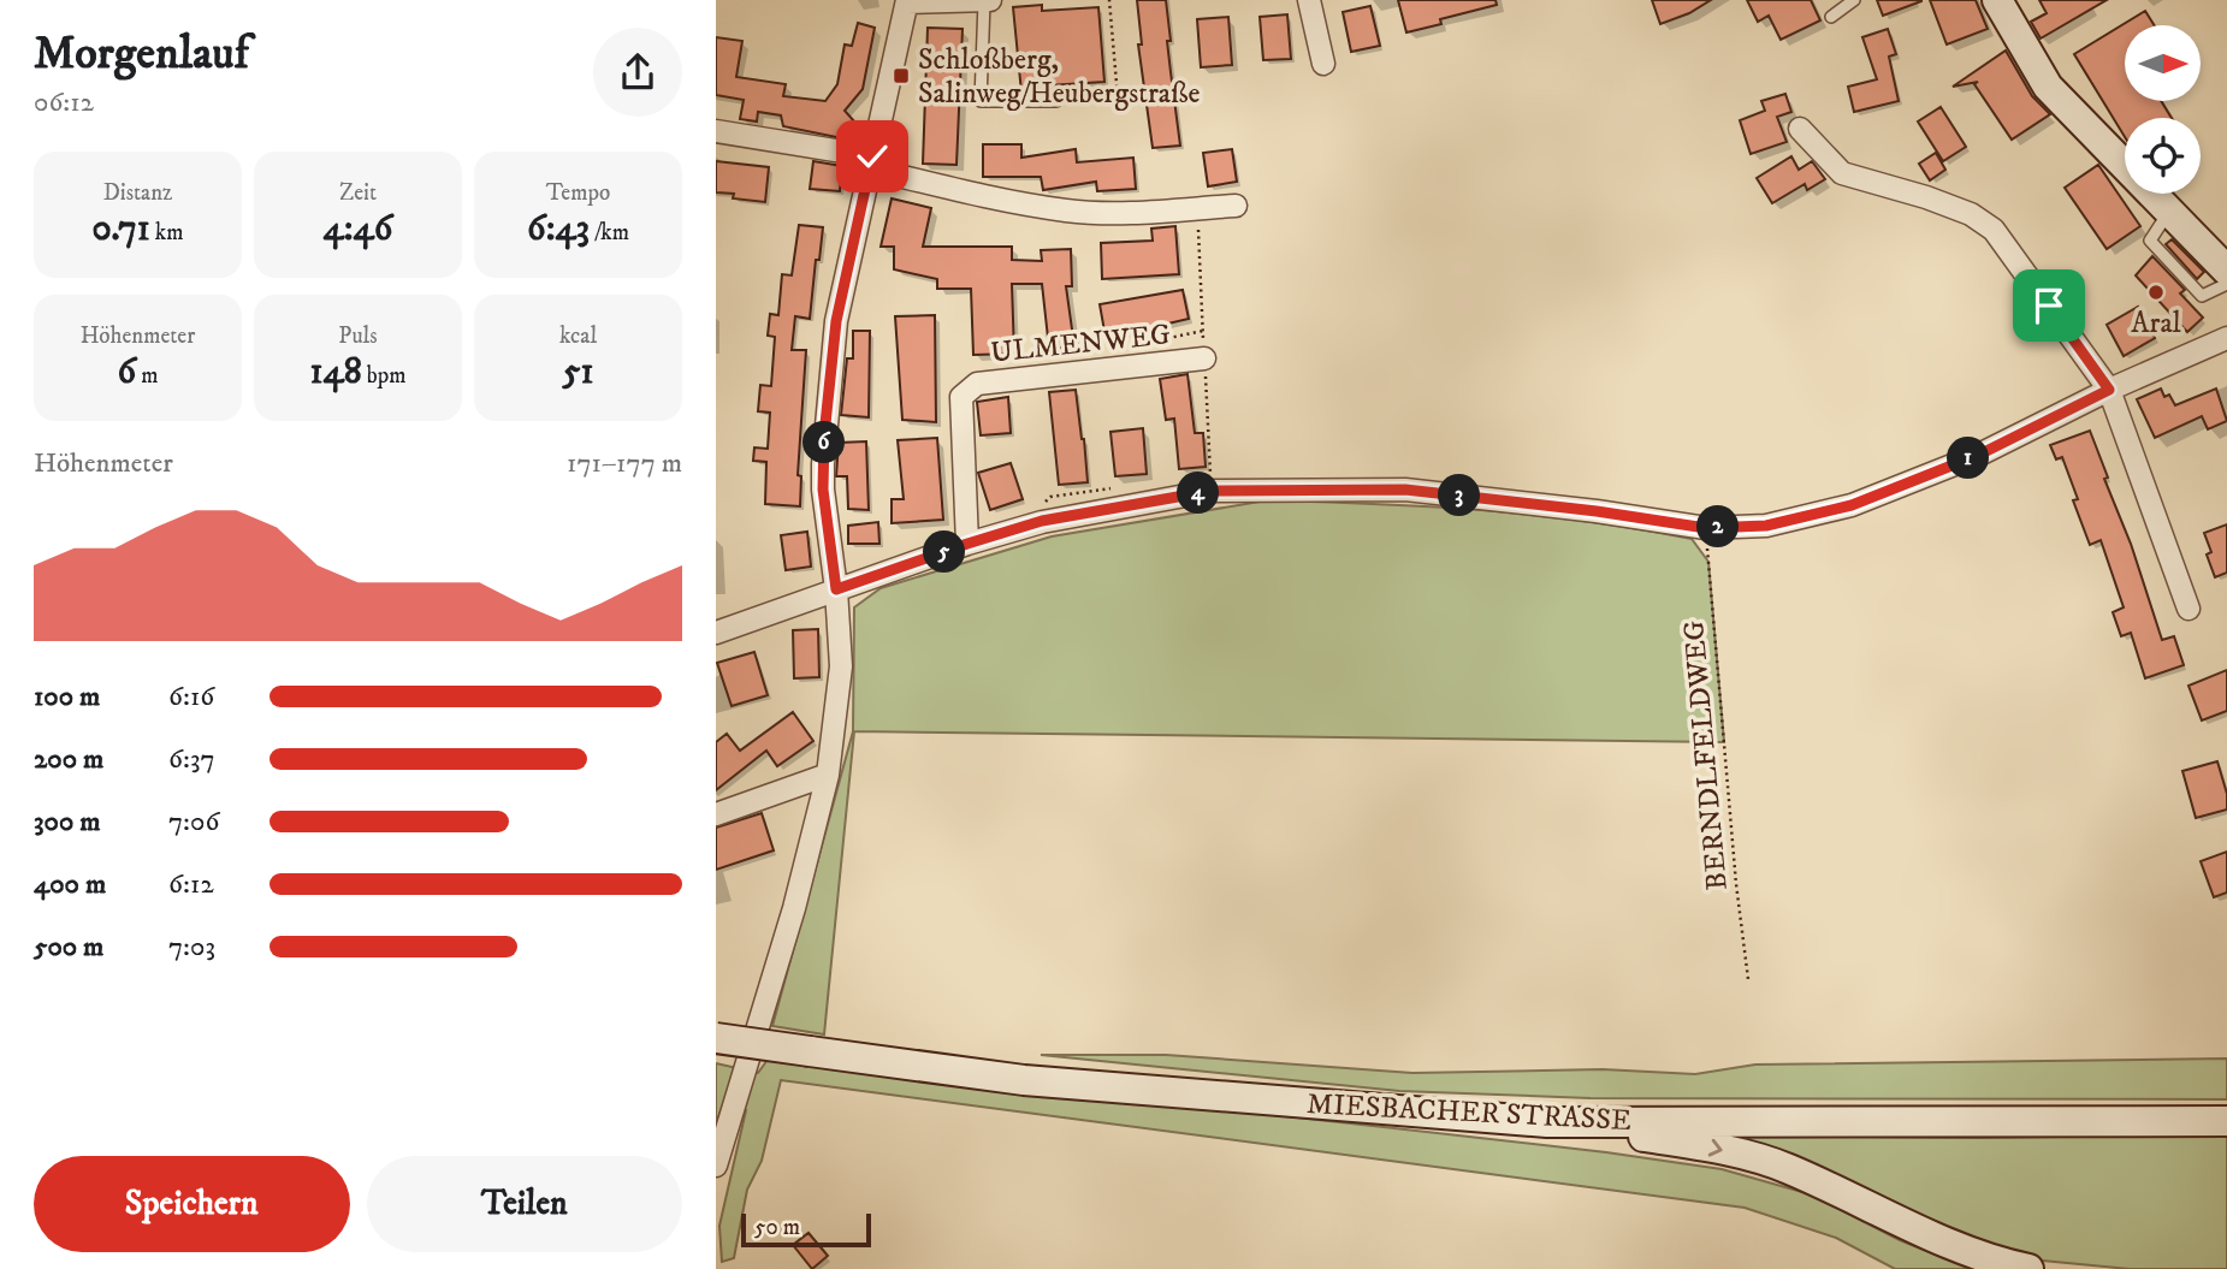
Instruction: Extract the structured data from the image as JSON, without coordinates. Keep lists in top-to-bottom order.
{
  "streets": {
    "main road": ["MIESBACHER STRASSE"],
    "street": ["ULMENWEG"],
    "path": ["BERNDLFELDWEG"]
  },
  "places": {
    "transit": ["Schloßberg, Salinweg/Heubergstraße"],
    "other": ["Aral"]
  },
  "scale_bar": "50 m",
  "north": "right",
  "page": {
    "heading": ["Morgenlauf", "06:12"],
    "stats": [
      ["Distanz", "0.71 km"],
      ["Zeit", "4:46"],
      ["Tempo", "6:43 /km"],
      ["Höhenmeter", "6 m"],
      ["Puls", "148 bpm"],
      ["kcal", "51"]
    ],
    "pins": [
      "6",
      "1",
      "4",
      "3",
      "2",
      "5"
    ],
    "chart": ["Höhenmeter", "171–177 m"],
    "list": [
      {
        "name": "100 m",
        "note": "6:16"
      },
      {
        "name": "200 m",
        "note": "6:37"
      },
      {
        "name": "300 m",
        "note": "7:06"
      },
      {
        "name": "400 m",
        "note": "6:12"
      },
      {
        "name": "500 m",
        "note": "7:03"
      }
    ],
    "buttons": ["Speichern", "Teilen"],
    "scale": "50 m"
  }
}
